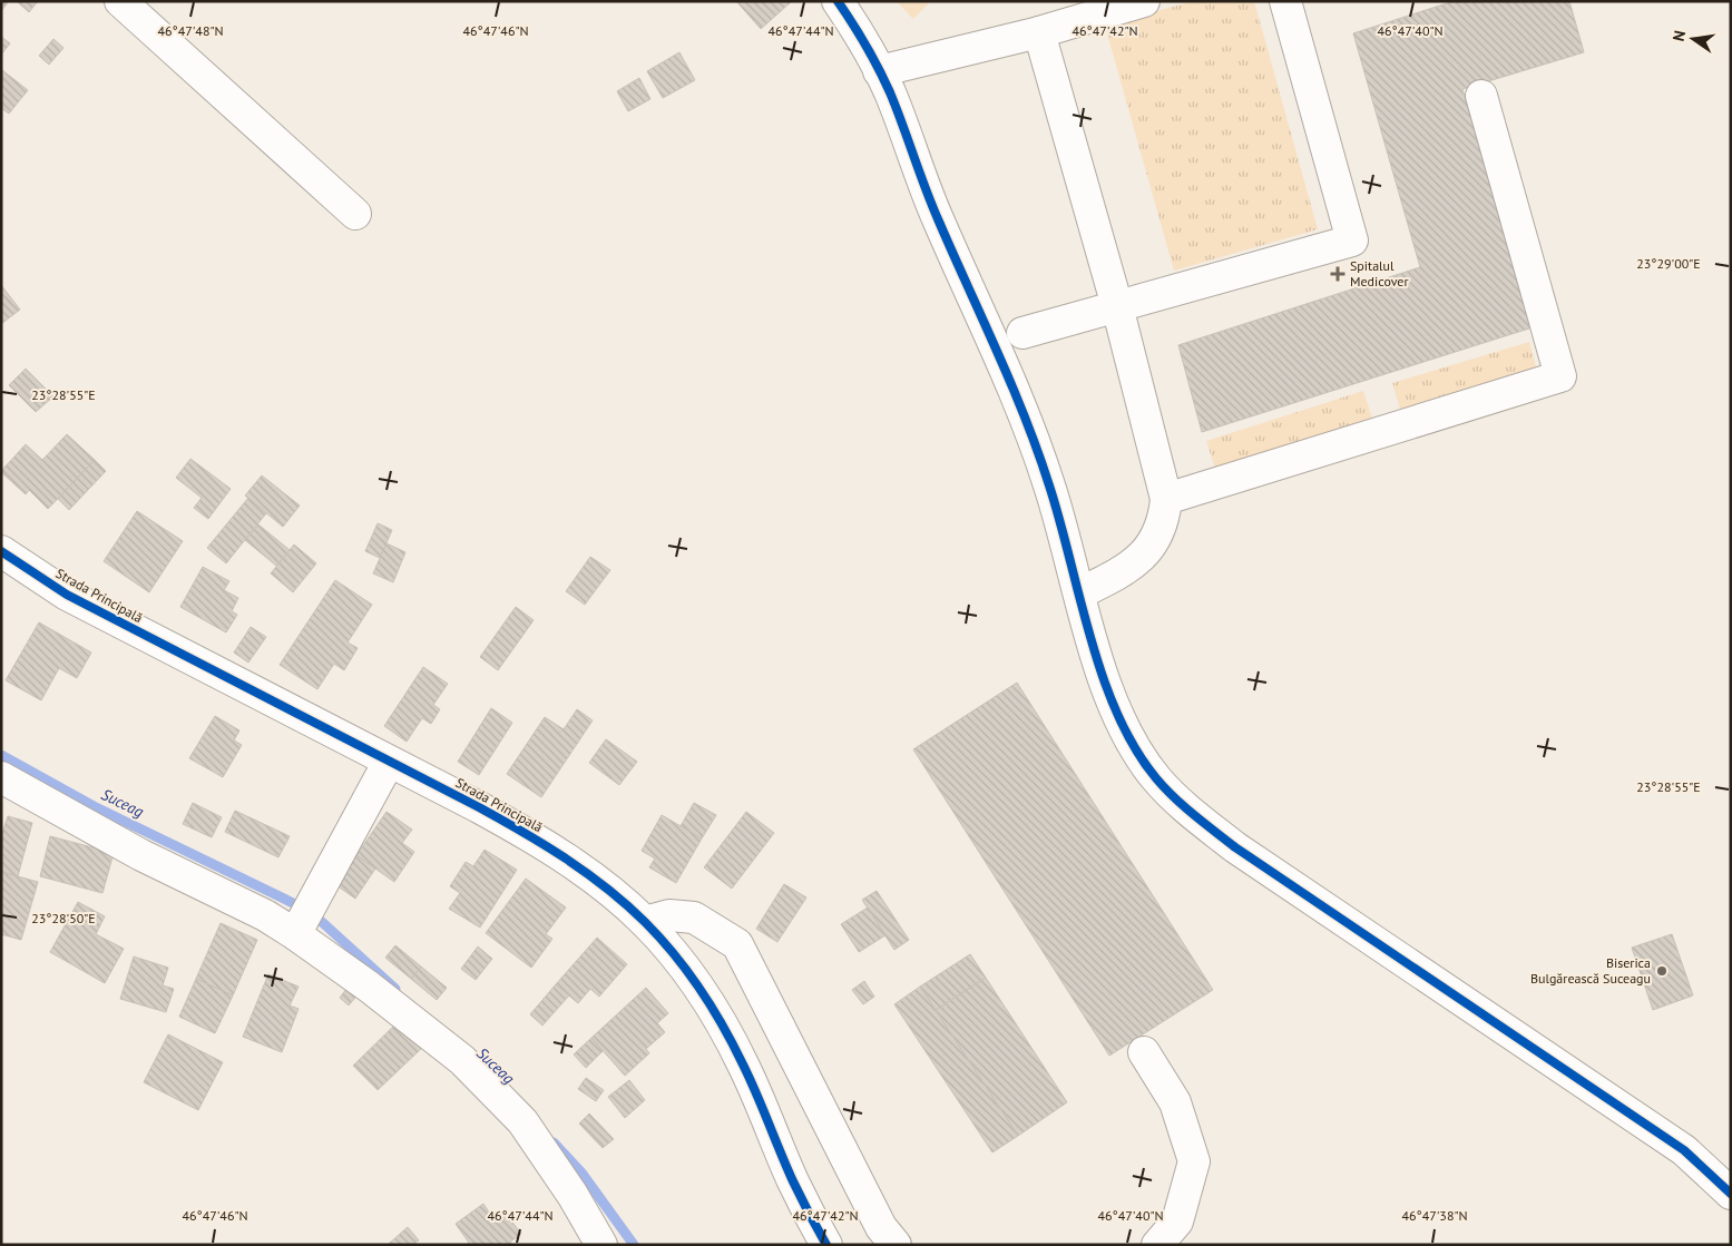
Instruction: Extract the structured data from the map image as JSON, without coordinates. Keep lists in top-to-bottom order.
{
  "streets": {
    "street": ["Strada Principală"]
  },
  "water": ["Suceag"],
  "places": {
    "health": ["Spitalul Medicover"],
    "other": ["Biserica Bulgărească Suceagu"]
  },
  "north": "left",
  "coordinates": [
    "46°47'48\"N",
    "46°47'46\"N",
    "46°47'44\"N",
    "46°47'42\"N",
    "46°47'40\"N",
    "23°29'00\"E",
    "23°28'55\"E",
    "23°28'50\"E",
    "46°47'38\"N"
  ]
}
